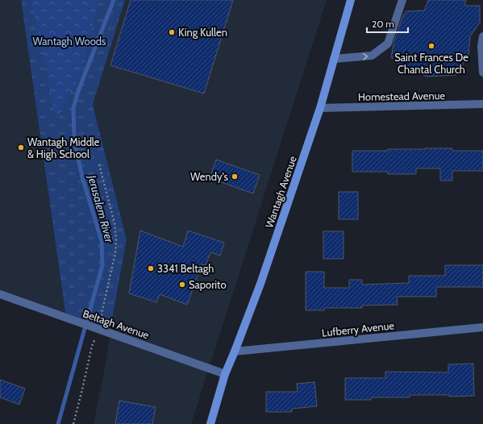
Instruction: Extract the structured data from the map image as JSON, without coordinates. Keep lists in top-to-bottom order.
{
  "streets": {
    "main road": ["Wantagh Avenue"],
    "street": ["Homestead Avenue", "Beltagh Avenue", "Lufberry Avenue"]
  },
  "crossings": [
    ["Homestead Avenue", "Wantagh Avenue"],
    ["Wantagh Avenue", "Beltagh Avenue"],
    ["Wantagh Avenue", "Lufberry Avenue"]
  ],
  "water": ["Jerusalem River"],
  "parks": ["Wantagh Woods"],
  "places": [
    "King Kullen",
    "Saint Frances De Chantal Church",
    "Wantagh Middle & High School",
    "Wendy's",
    "3341 Beltagh",
    "Saporito"
  ],
  "scale_bar": "20 m"
}
